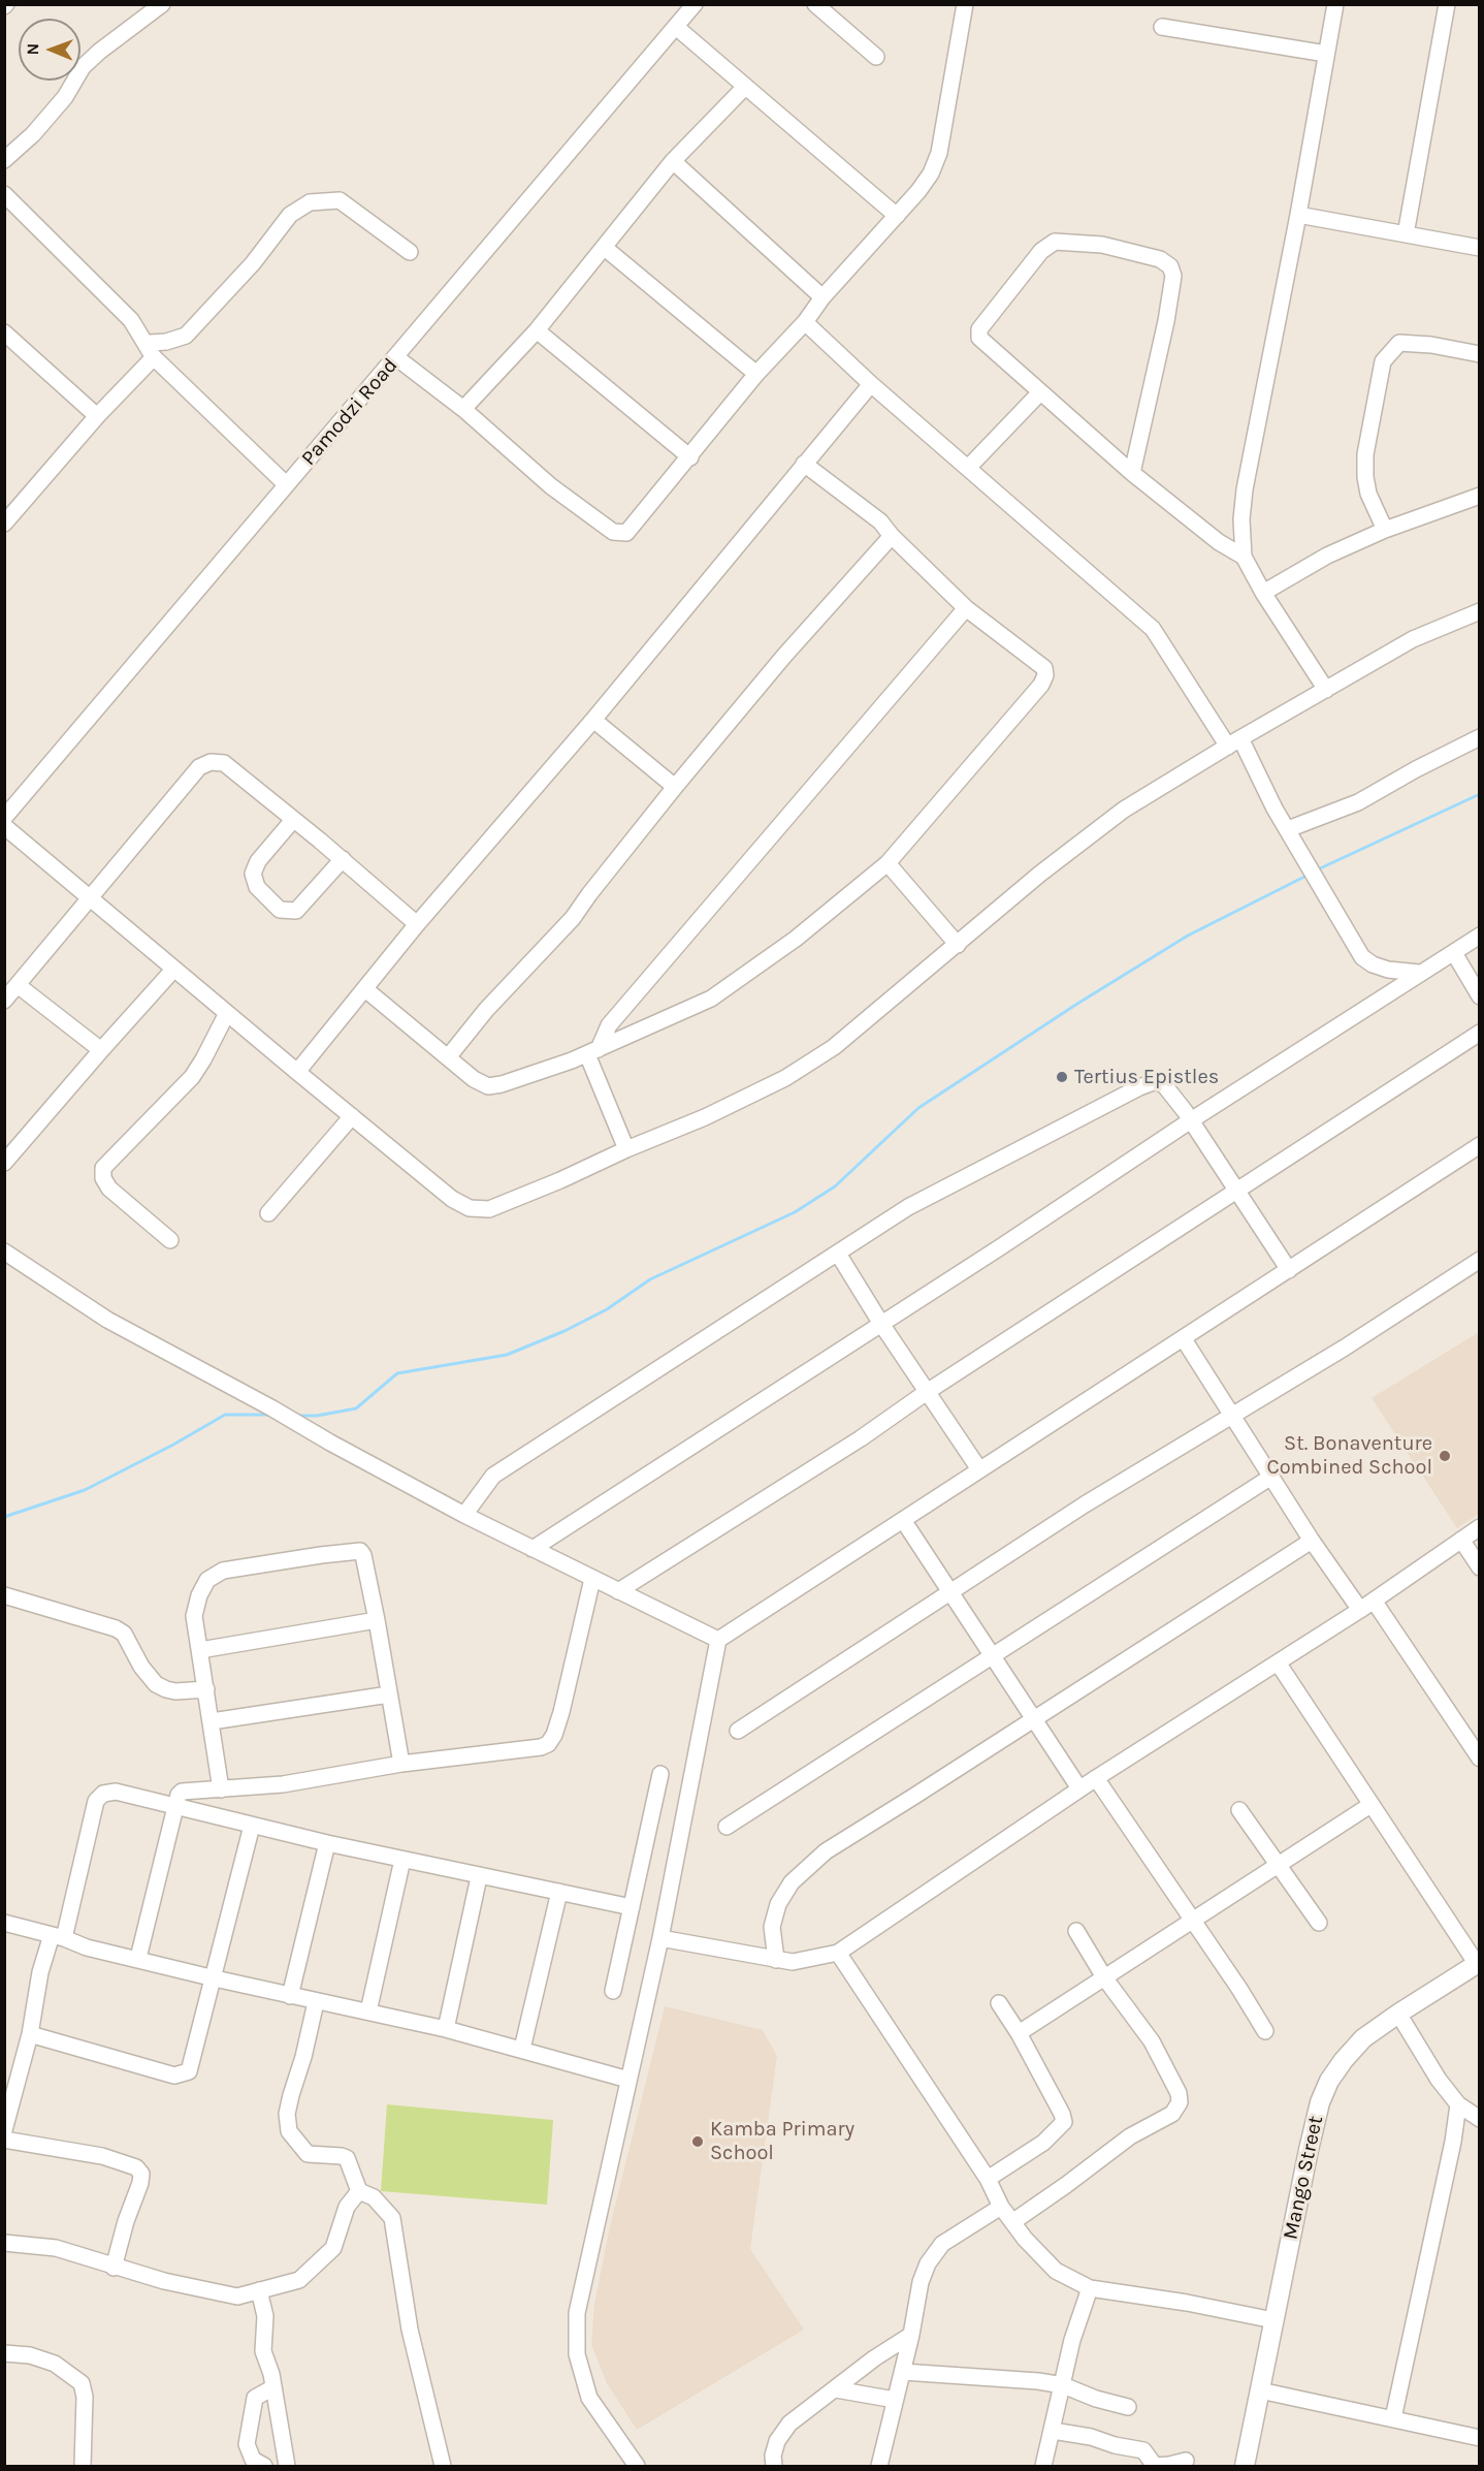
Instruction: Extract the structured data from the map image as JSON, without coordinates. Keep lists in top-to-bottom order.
{
  "streets": {
    "main road": ["Mango Street"],
    "street": ["Pamodzi Road"]
  },
  "places": ["Tertius Epistles", "St. Bonaventure Combined School", "Kamba Primary School"],
  "north": "left"
}
